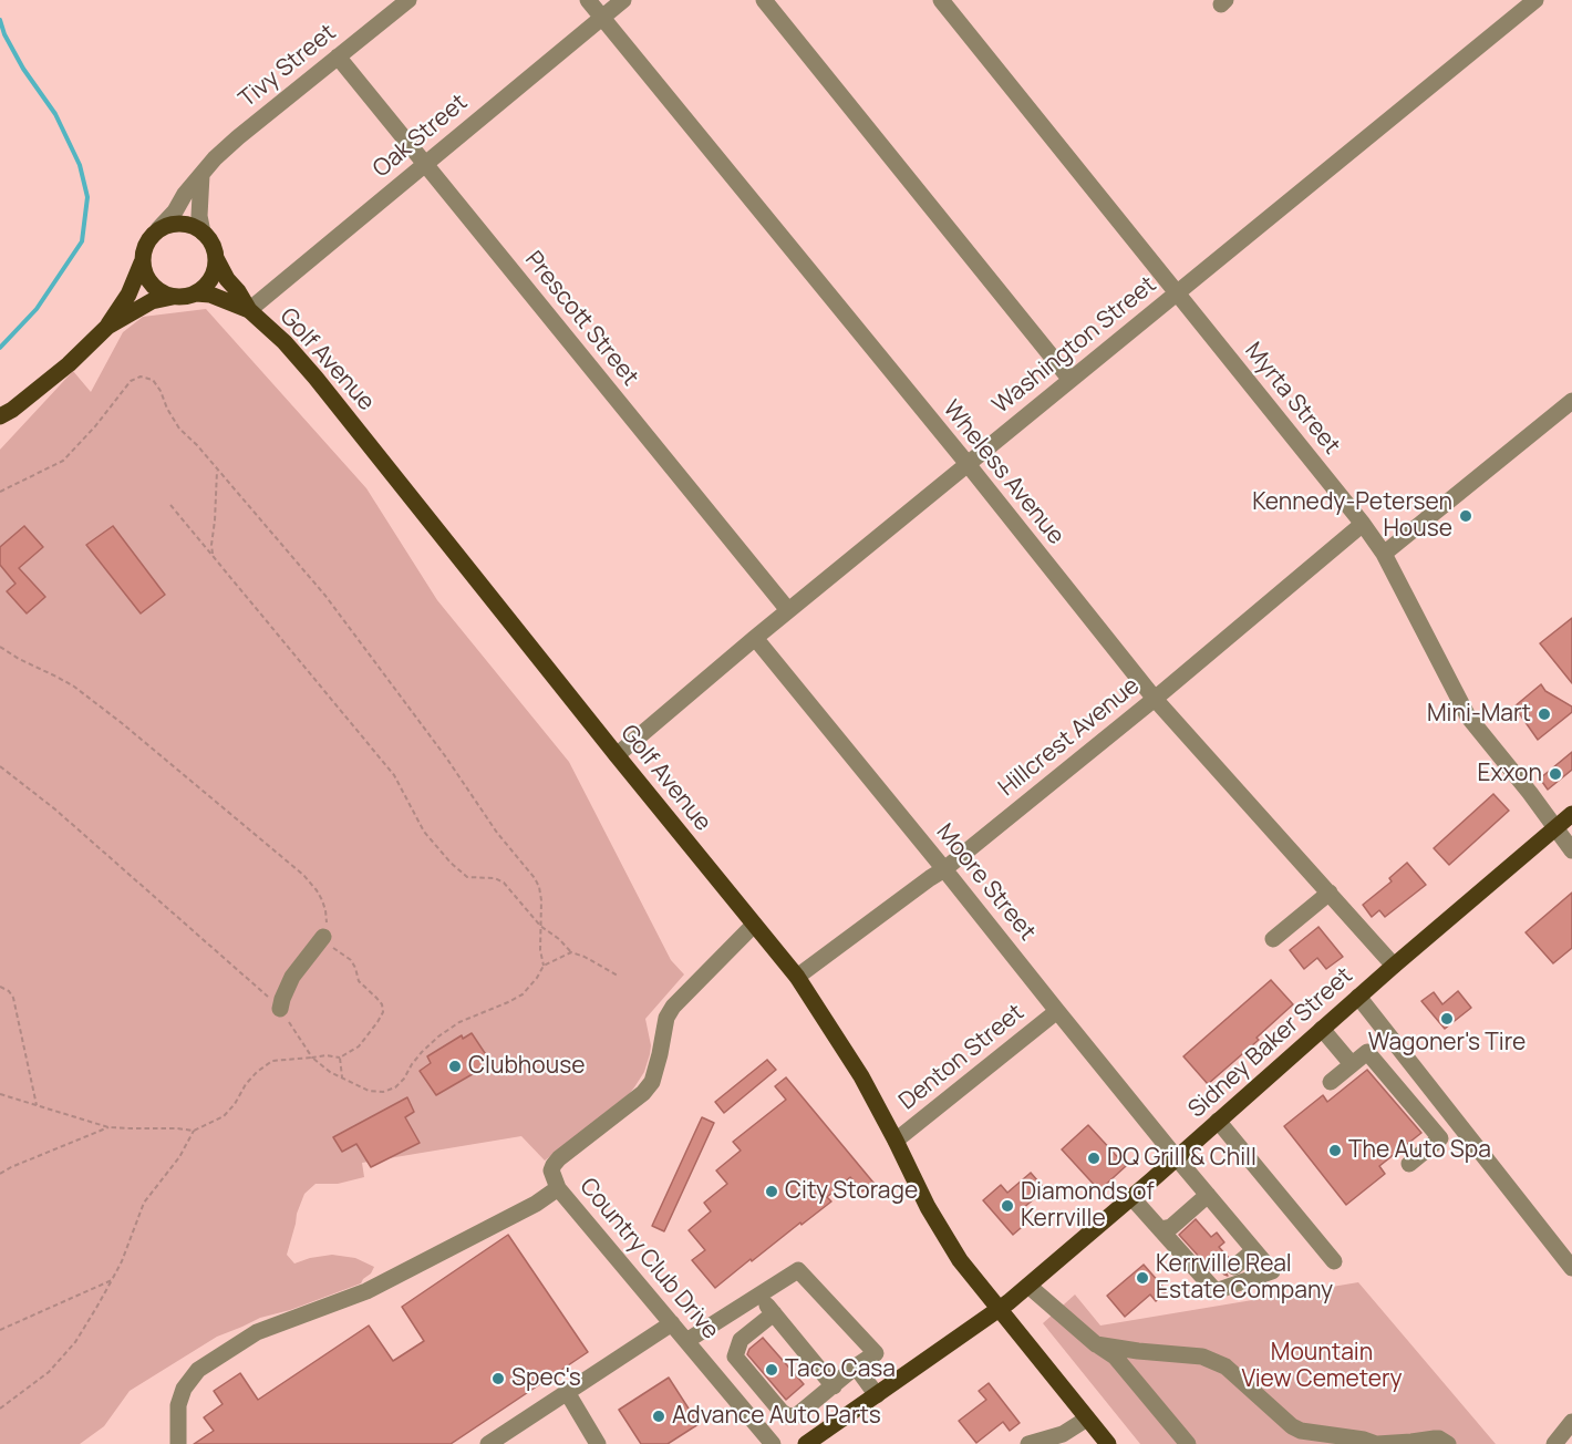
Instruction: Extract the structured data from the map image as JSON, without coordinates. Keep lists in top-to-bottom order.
{
  "streets": {
    "main road": ["Golf Avenue", "Sidney Baker Street"],
    "street": [
      "Tivy Street",
      "Oak Street",
      "Prescott Street",
      "Washington Street",
      "Myrta Street",
      "Wheless Avenue",
      "Hillcrest Avenue",
      "Moore Street",
      "Denton Street",
      "Country Club Drive"
    ]
  },
  "crossings": [
    ["Tivy Street", "Prescott Street"],
    ["Tivy Street", "Golf Avenue"],
    ["Oak Street", "Prescott Street"],
    ["Oak Street", "Golf Avenue"],
    ["Oak Street", "Wheless Avenue"],
    ["Prescott Street", "Washington Street"],
    ["Washington Street", "Golf Avenue"],
    ["Washington Street", "Myrta Street"],
    ["Washington Street", "Wheless Avenue"],
    ["Washington Street", "Moore Street"],
    ["Golf Avenue", "Hillcrest Avenue"],
    ["Golf Avenue", "Sidney Baker Street"],
    ["Golf Avenue", "Denton Street"],
    ["Golf Avenue", "Country Club Drive"],
    ["Myrta Street", "Hillcrest Avenue"],
    ["Myrta Street", "Sidney Baker Street"],
    ["Wheless Avenue", "Hillcrest Avenue"],
    ["Wheless Avenue", "Sidney Baker Street"],
    ["Hillcrest Avenue", "Moore Street"],
    ["Moore Street", "Sidney Baker Street"],
    ["Moore Street", "Denton Street"]
  ],
  "parks": ["Mountain View Cemetery"],
  "places": [
    "Kennedy-Petersen House",
    "Mini-Mart",
    "Exxon",
    "Wagoner's Tire",
    "Clubhouse",
    "The Auto Spa",
    "DQ Grill & Chill",
    "City Storage",
    "Diamonds of Kerrville",
    "Kerrville Real Estate Company",
    "Taco Casa",
    "Spec's",
    "Advance Auto Parts"
  ]
}
